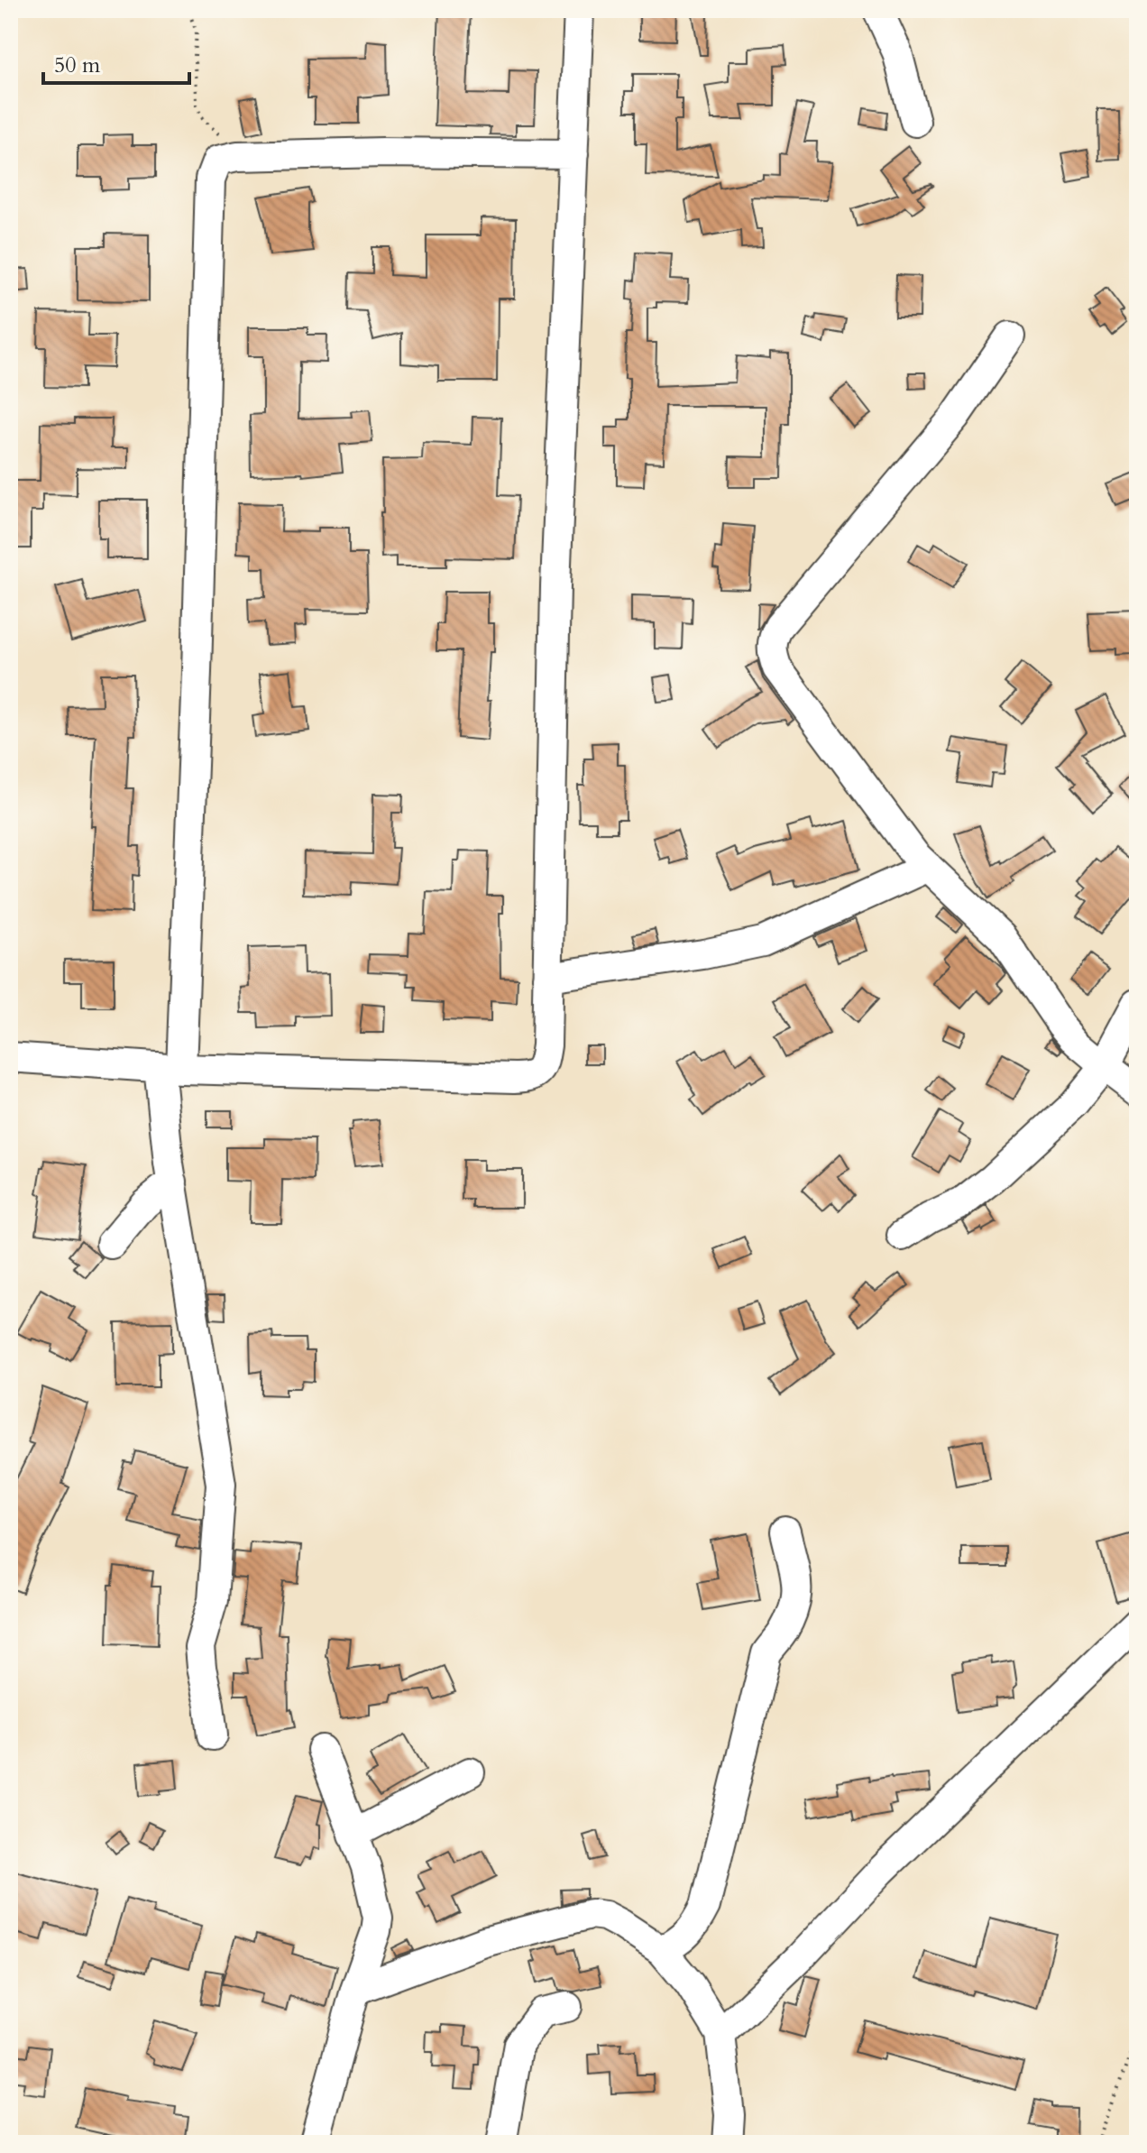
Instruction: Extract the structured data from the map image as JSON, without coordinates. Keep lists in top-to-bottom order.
{
  "scale_bar": "50 m"
}
